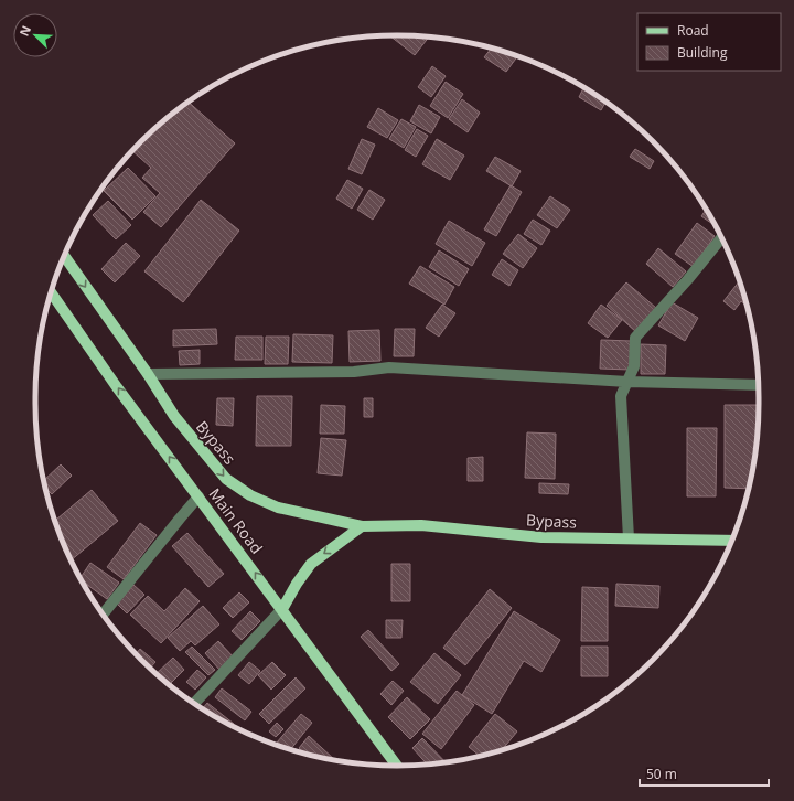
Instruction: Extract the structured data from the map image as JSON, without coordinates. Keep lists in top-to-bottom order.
{
  "streets": {
    "main road": ["Bypass", "Main Road"]
  },
  "one_way": ["Bypass"],
  "legend": ["Road", "Building"],
  "scale_bar": "50 m",
  "north": "top left"
}
